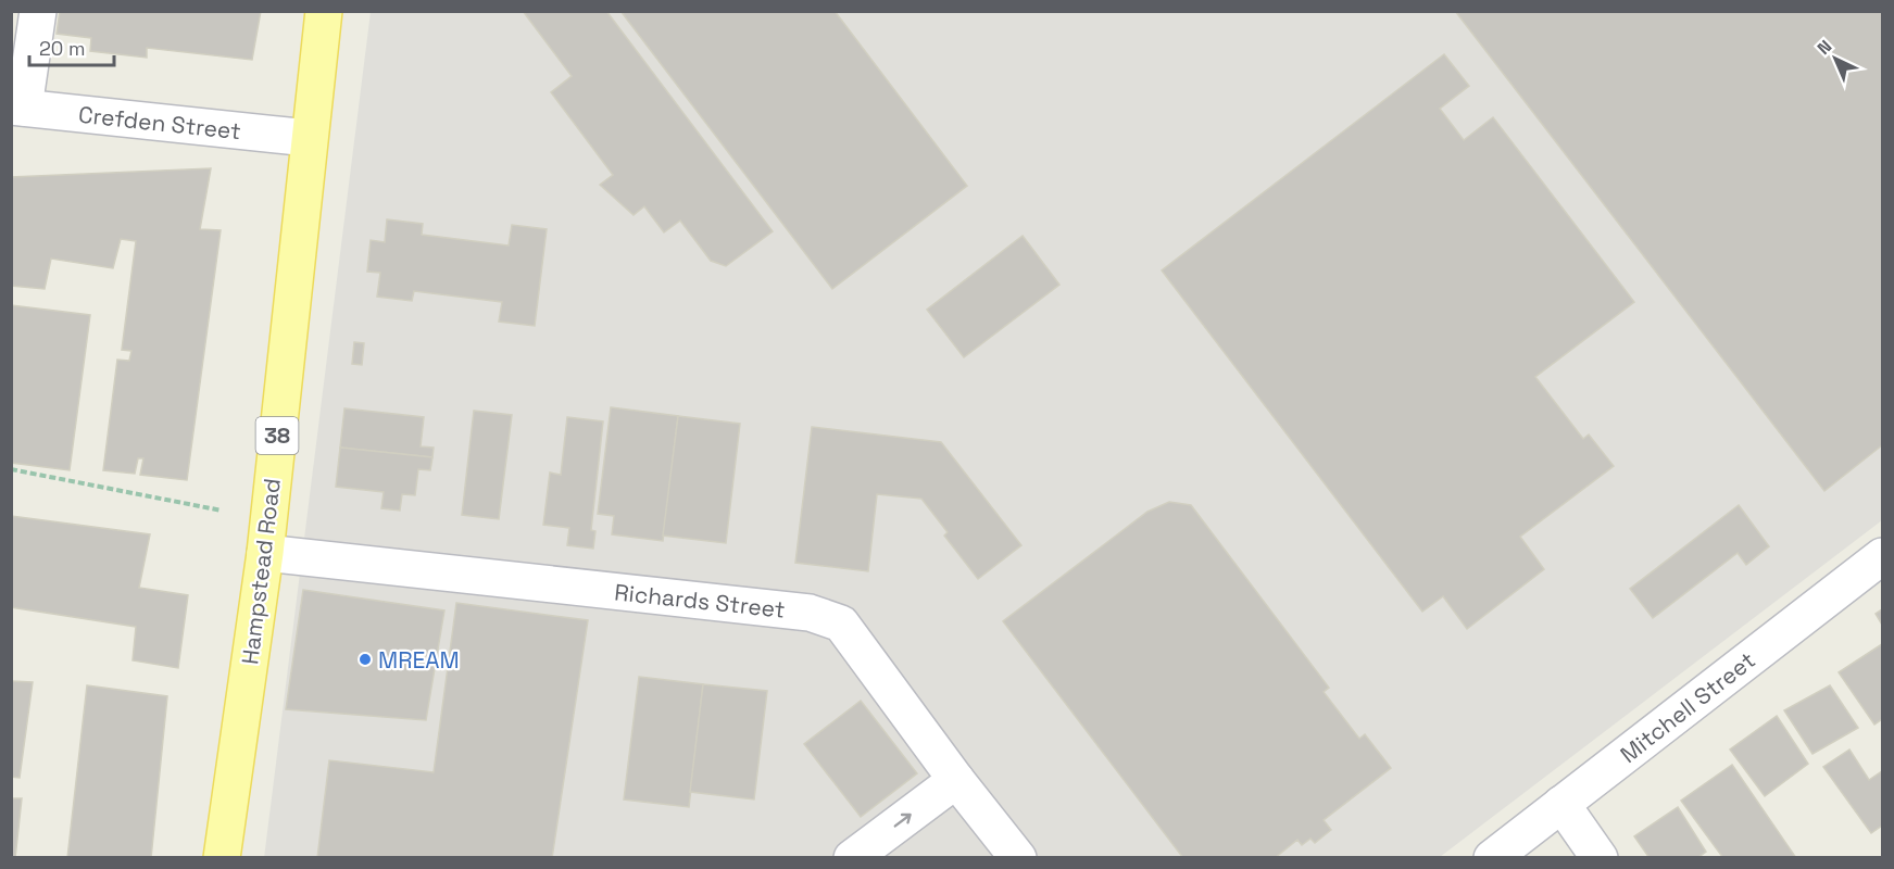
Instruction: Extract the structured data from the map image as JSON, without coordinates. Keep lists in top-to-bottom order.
{
  "streets": {
    "main road": ["38", "Hampstead Road"],
    "street": ["Crefden Street", "Richards Street", "Mitchell Street"]
  },
  "crossings": [
    ["Crefden Street", "Hampstead Road"],
    ["Hampstead Road", "Richards Street"]
  ],
  "places": ["MREAM"],
  "scale_bar": "20 m",
  "north": "top left"
}
